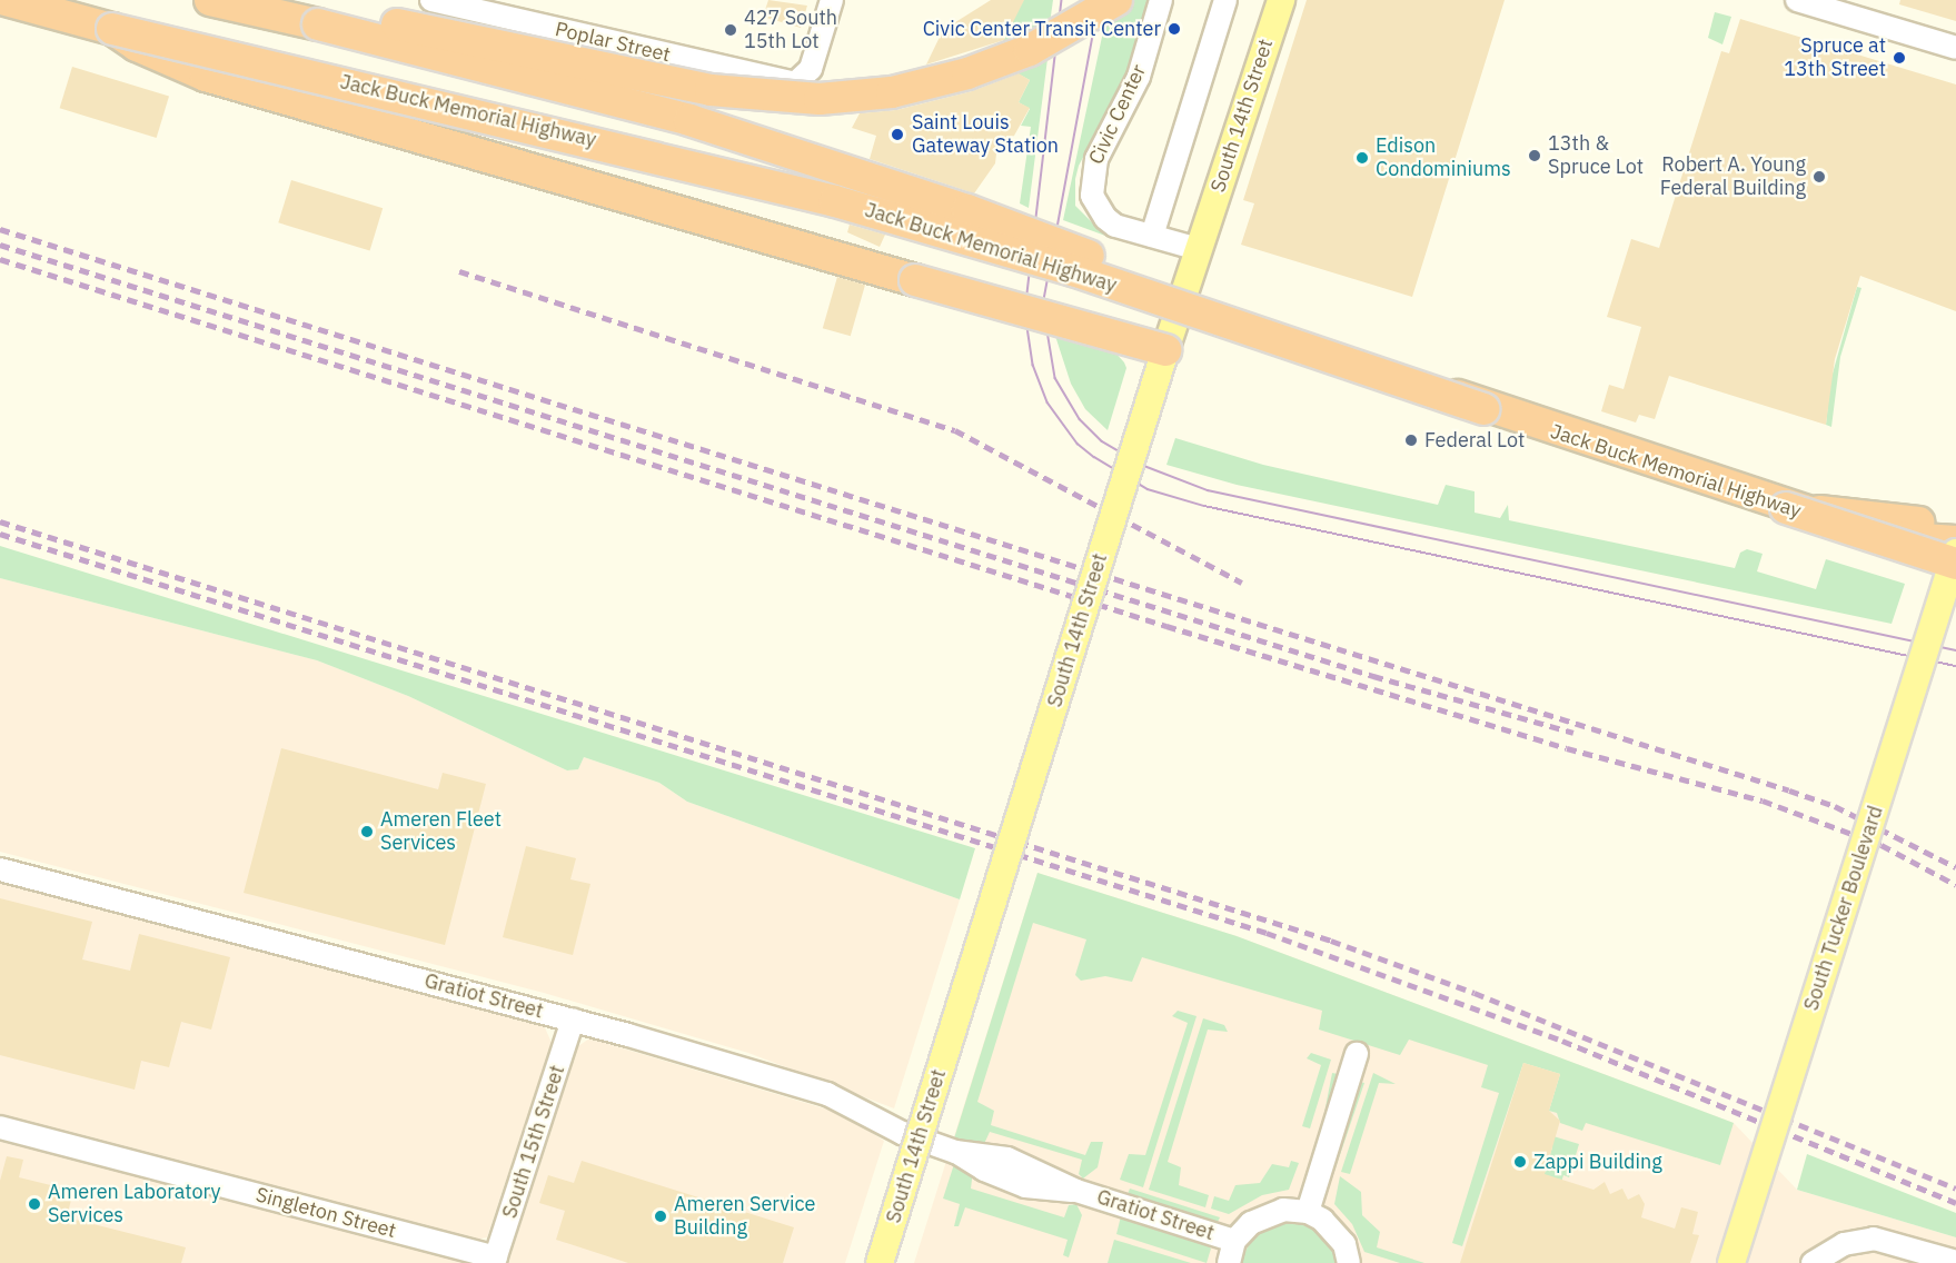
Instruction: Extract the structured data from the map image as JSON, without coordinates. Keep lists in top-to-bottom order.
{
  "streets": {
    "highway": ["Jack Buck Memorial Highway"],
    "main road": ["South 14th Street", "South Tucker Boulevard"],
    "street": [
      "Poplar Street",
      "Civic Center",
      "Gratiot Street",
      "South 15th Street",
      "Singleton Street"
    ]
  },
  "crossings": [
    ["Civic Center", "South 14th Street"],
    ["Gratiot Street", "South 15th Street"],
    ["South 15th Street", "Singleton Street"]
  ],
  "places": [
    "Civic Center Transit Center",
    "427 South 15th Lot",
    "Spruce at 13th Street",
    "Saint Louis Gateway Station",
    "13th & Spruce Lot",
    "Edison Condominiums",
    "Robert A. Young Federal Building",
    "Federal Lot",
    "Ameren Fleet Services",
    "Zappi Building",
    "Ameren Laboratory Services",
    "Ameren Service Building"
  ]
}
